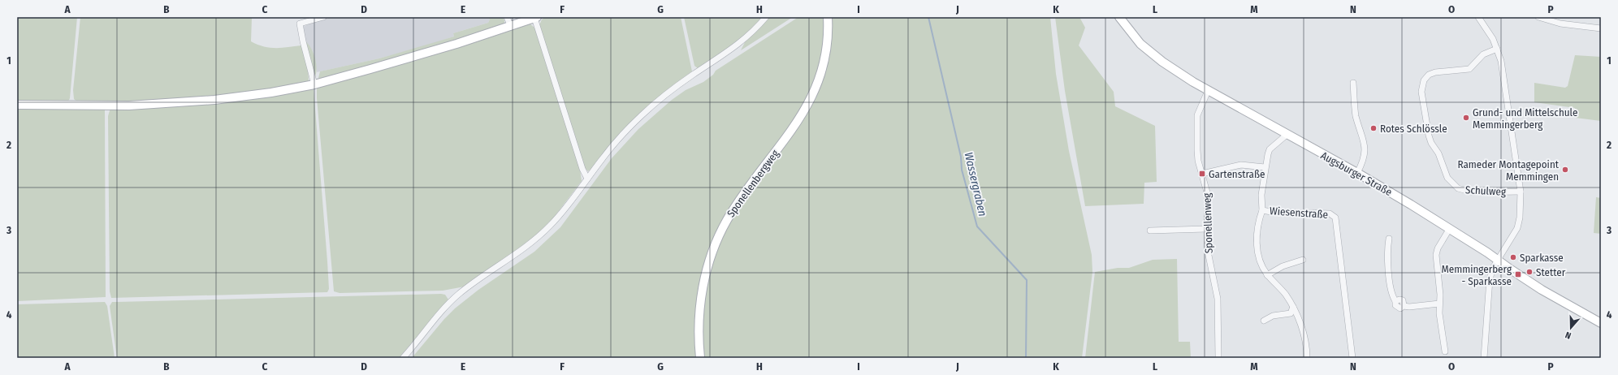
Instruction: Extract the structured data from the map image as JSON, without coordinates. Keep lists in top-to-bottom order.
{
  "streets": {
    "street": [
      "Augsburger Straße",
      "Sponellenbergweg",
      "Schulweg",
      "Wiesenstraße",
      "Sponellenweg"
    ]
  },
  "crossings": [
    ["Augsburger Straße", "Wiesenstraße"],
    ["Augsburger Straße", "Sponellenweg"]
  ],
  "water": ["Wassergraben"],
  "places": {
    "other": [
      "Grund- und Mittelschule Memmingerberg",
      "Rotes Schlössle",
      "Rameder Montagepoint Memmingen",
      "Sparkasse",
      "Stetter"
    ],
    "transit": ["Gartenstraße", "Memmingerberg - Sparkasse"]
  },
  "north": "bottom",
  "grid": {
    "columns": [
      "A",
      "B",
      "C",
      "D",
      "E",
      "F",
      "G",
      "H",
      "I",
      "J",
      "K",
      "L",
      "M",
      "N",
      "O",
      "P"
    ],
    "rows": [
      "1",
      "2",
      "3",
      "4"
    ]
  }
}
